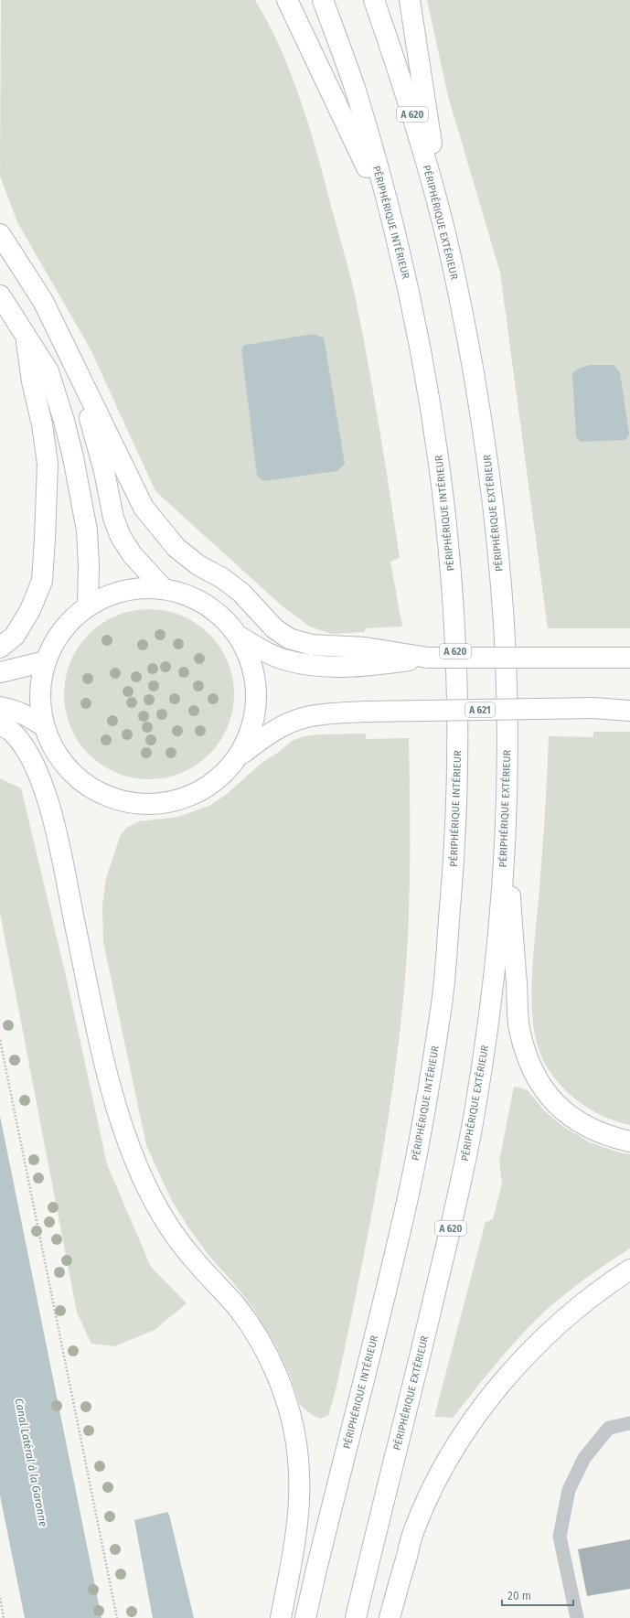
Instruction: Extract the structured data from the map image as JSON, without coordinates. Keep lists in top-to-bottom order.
{
  "streets": {
    "highway": [
      "A 620",
      "PÉRIPHÉRIQUE INTÉRIEUR",
      "PÉRIPHÉRIQUE EXTÉRIEUR",
      "A 621"
    ]
  },
  "water": ["Canal Latéral à la Garonne"],
  "scale_bar": "20 m"
}
